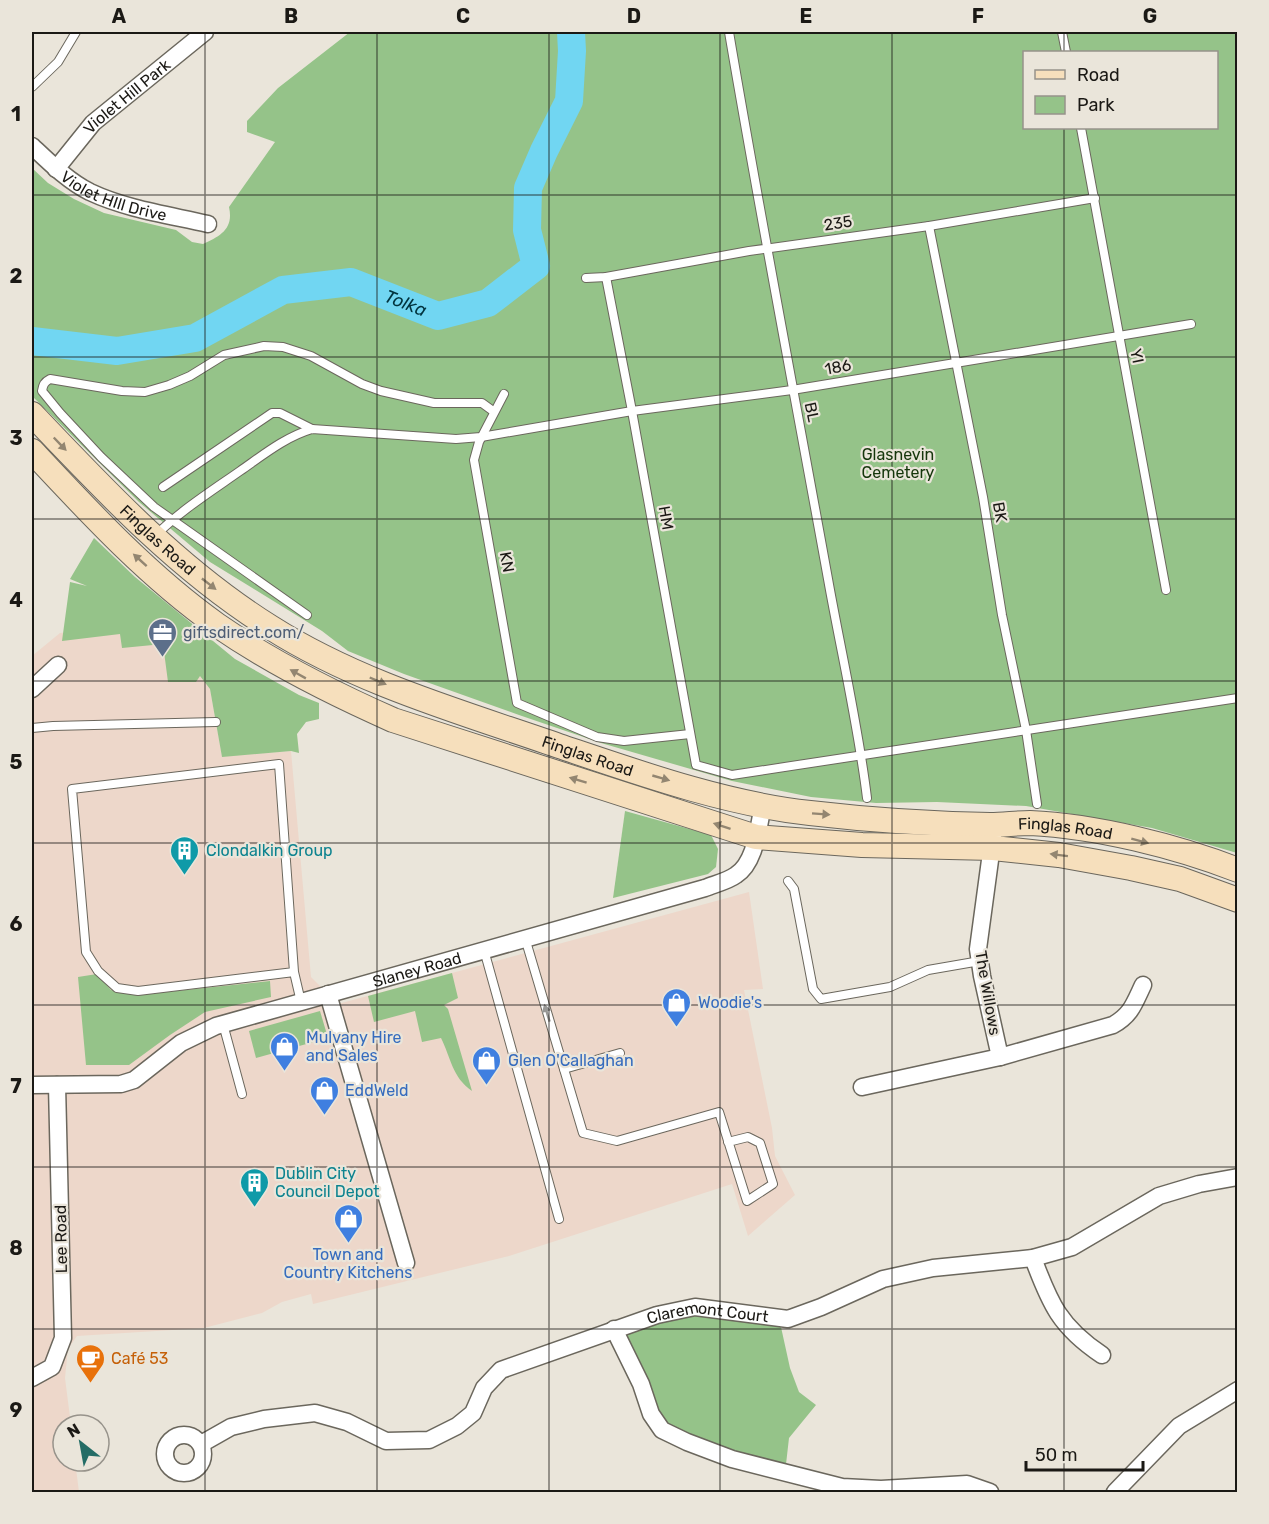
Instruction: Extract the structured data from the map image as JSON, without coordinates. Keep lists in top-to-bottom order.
{
  "streets": {
    "main road": ["Finglas Road"],
    "street": [
      "Violet Hill Park",
      "Violet HIll Drive",
      "Slaney Road",
      "The Willows",
      "Lee Road",
      "Claremont Court"
    ],
    "lane": [
      "235",
      "YI",
      "186",
      "BL",
      "BK",
      "HM",
      "KN"
    ]
  },
  "crossings": [
    ["Violet Hill Park", "Violet HIll Drive"],
    ["235", "YI"],
    ["235", "BL"],
    ["235", "BK"],
    ["235", "HM"],
    ["YI", "186"],
    ["186", "BL"],
    ["186", "BK"],
    ["186", "HM"],
    ["186", "KN"],
    ["BL", "HM"],
    ["HM", "KN"],
    ["Finglas Road", "Slaney Road"],
    ["Finglas Road", "The Willows"],
    ["Slaney Road", "Lee Road"]
  ],
  "water": ["Tolka"],
  "parks": ["Glasnevin Cemetery"],
  "places": {
    "office": ["giftsdirect.com/"],
    "building": ["Clondalkin Group", "Dublin City Council Depot"],
    "shop": [
      "Woodie's",
      "Mulvany Hire and Sales",
      "Glen O'Callaghan",
      "EddWeld",
      "Town and Country Kitchens"
    ],
    "cafe": ["Café 53"]
  },
  "legend": ["Road", "Park"],
  "scale_bar": "50 m",
  "north": "top left",
  "grid": {
    "columns": [
      "A",
      "B",
      "C",
      "D",
      "E",
      "F",
      "G"
    ],
    "rows": [
      "1",
      "2",
      "3",
      "4",
      "5",
      "6",
      "7",
      "8",
      "9"
    ]
  }
}
